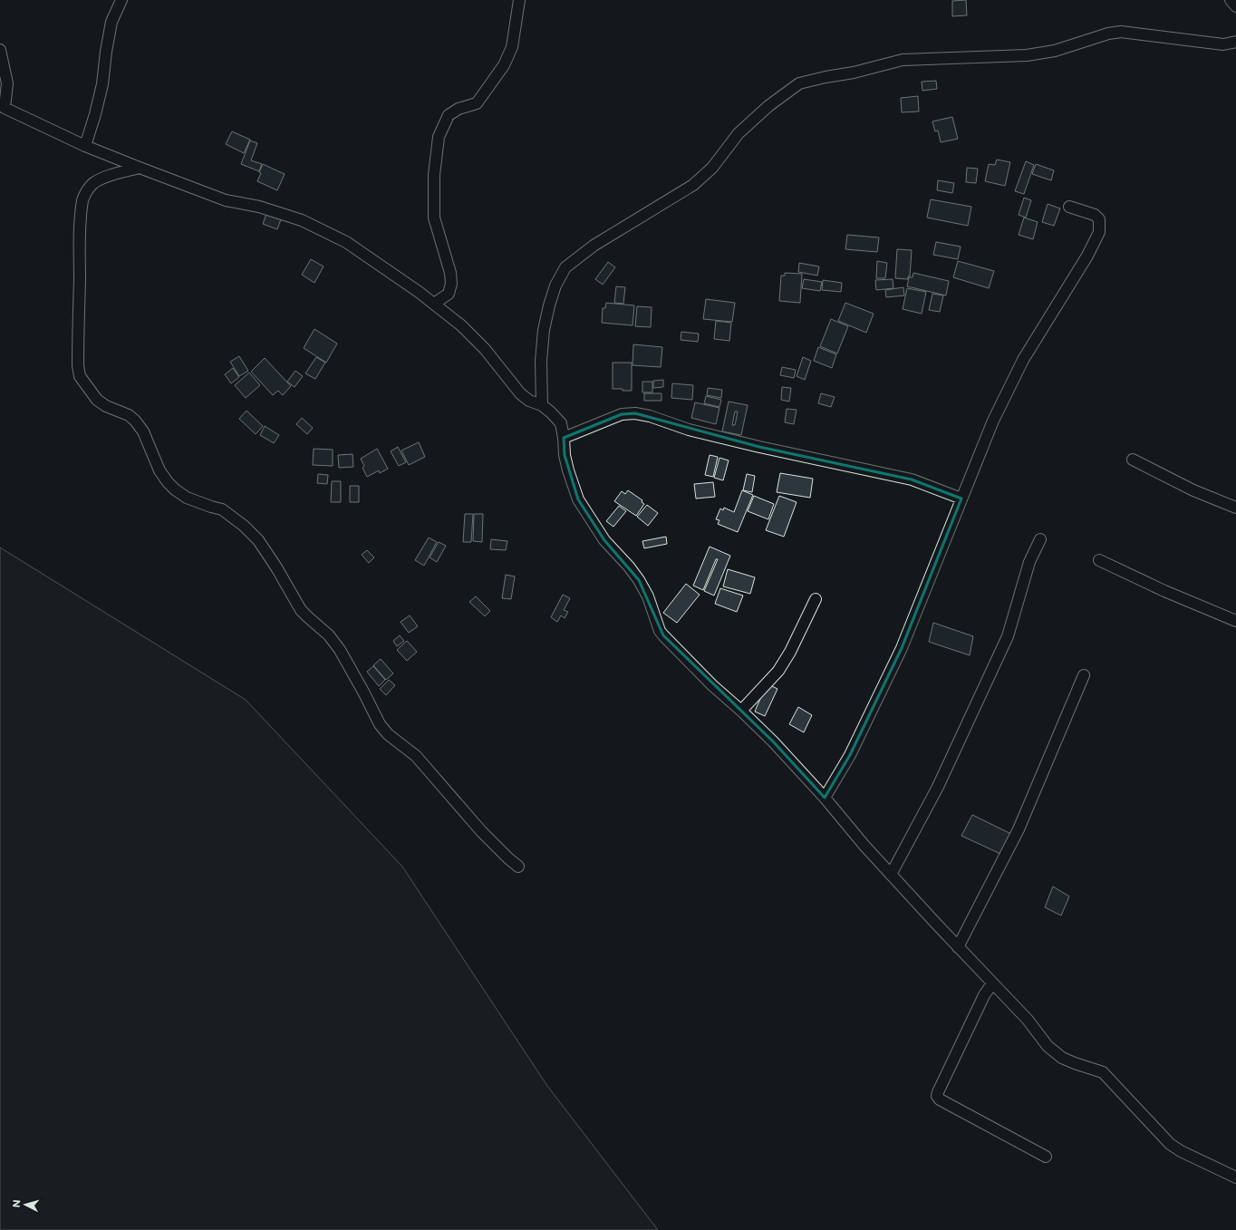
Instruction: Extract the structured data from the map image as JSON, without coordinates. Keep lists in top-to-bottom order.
{
  "north": "left"
}
